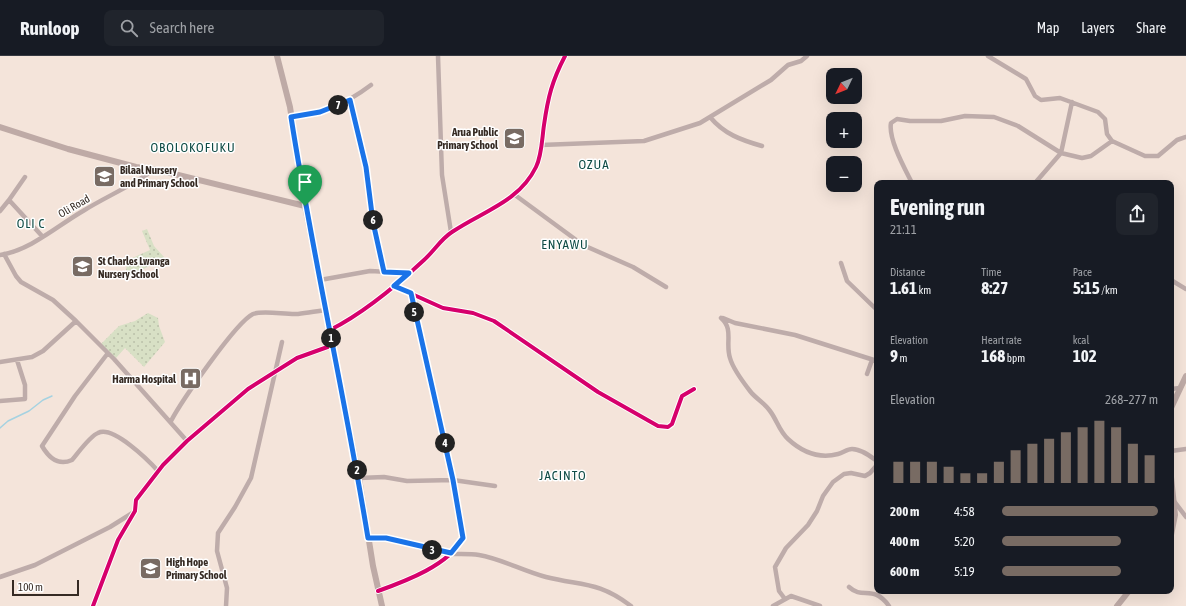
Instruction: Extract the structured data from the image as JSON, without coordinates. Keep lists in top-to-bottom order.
{
  "streets": {
    "street": ["Oli Road"]
  },
  "districts": [
    "OBOLOKOFUKU",
    "OZUA",
    "OLI C",
    "ENYAWU",
    "JACINTO"
  ],
  "places": {
    "school or university": [
      "Arua Public Primary School",
      "Bilaal Nursery and Primary School",
      "St Charles Lwanga Nursery School",
      "High Hope Primary School"
    ],
    "hospital": ["Harma Hospital"]
  },
  "scale_bar": "100 m",
  "north": "bottom left",
  "page": {
    "header": "Runloop",
    "search": "Search here",
    "nav": ["Map", "Layers", "Share"],
    "map_buttons": ["+", "−"],
    "pins": [
      "7",
      "6",
      "5",
      "1",
      "4",
      "2",
      "3"
    ],
    "heading": ["Evening run", "21:11"],
    "stats": [
      ["Distance", "1.61 km"],
      ["Time", "8:27"],
      ["Pace", "5:15 /km"],
      ["Elevation", "9 m"],
      ["Heart rate", "168 bpm"],
      ["kcal", "102"]
    ],
    "chart": ["Elevation", "268–277 m"],
    "list": [
      {
        "name": "200 m",
        "note": "4:58"
      },
      {
        "name": "400 m",
        "note": "5:20"
      },
      {
        "name": "600 m",
        "note": "5:19"
      }
    ],
    "scale": "100 m"
  }
}
